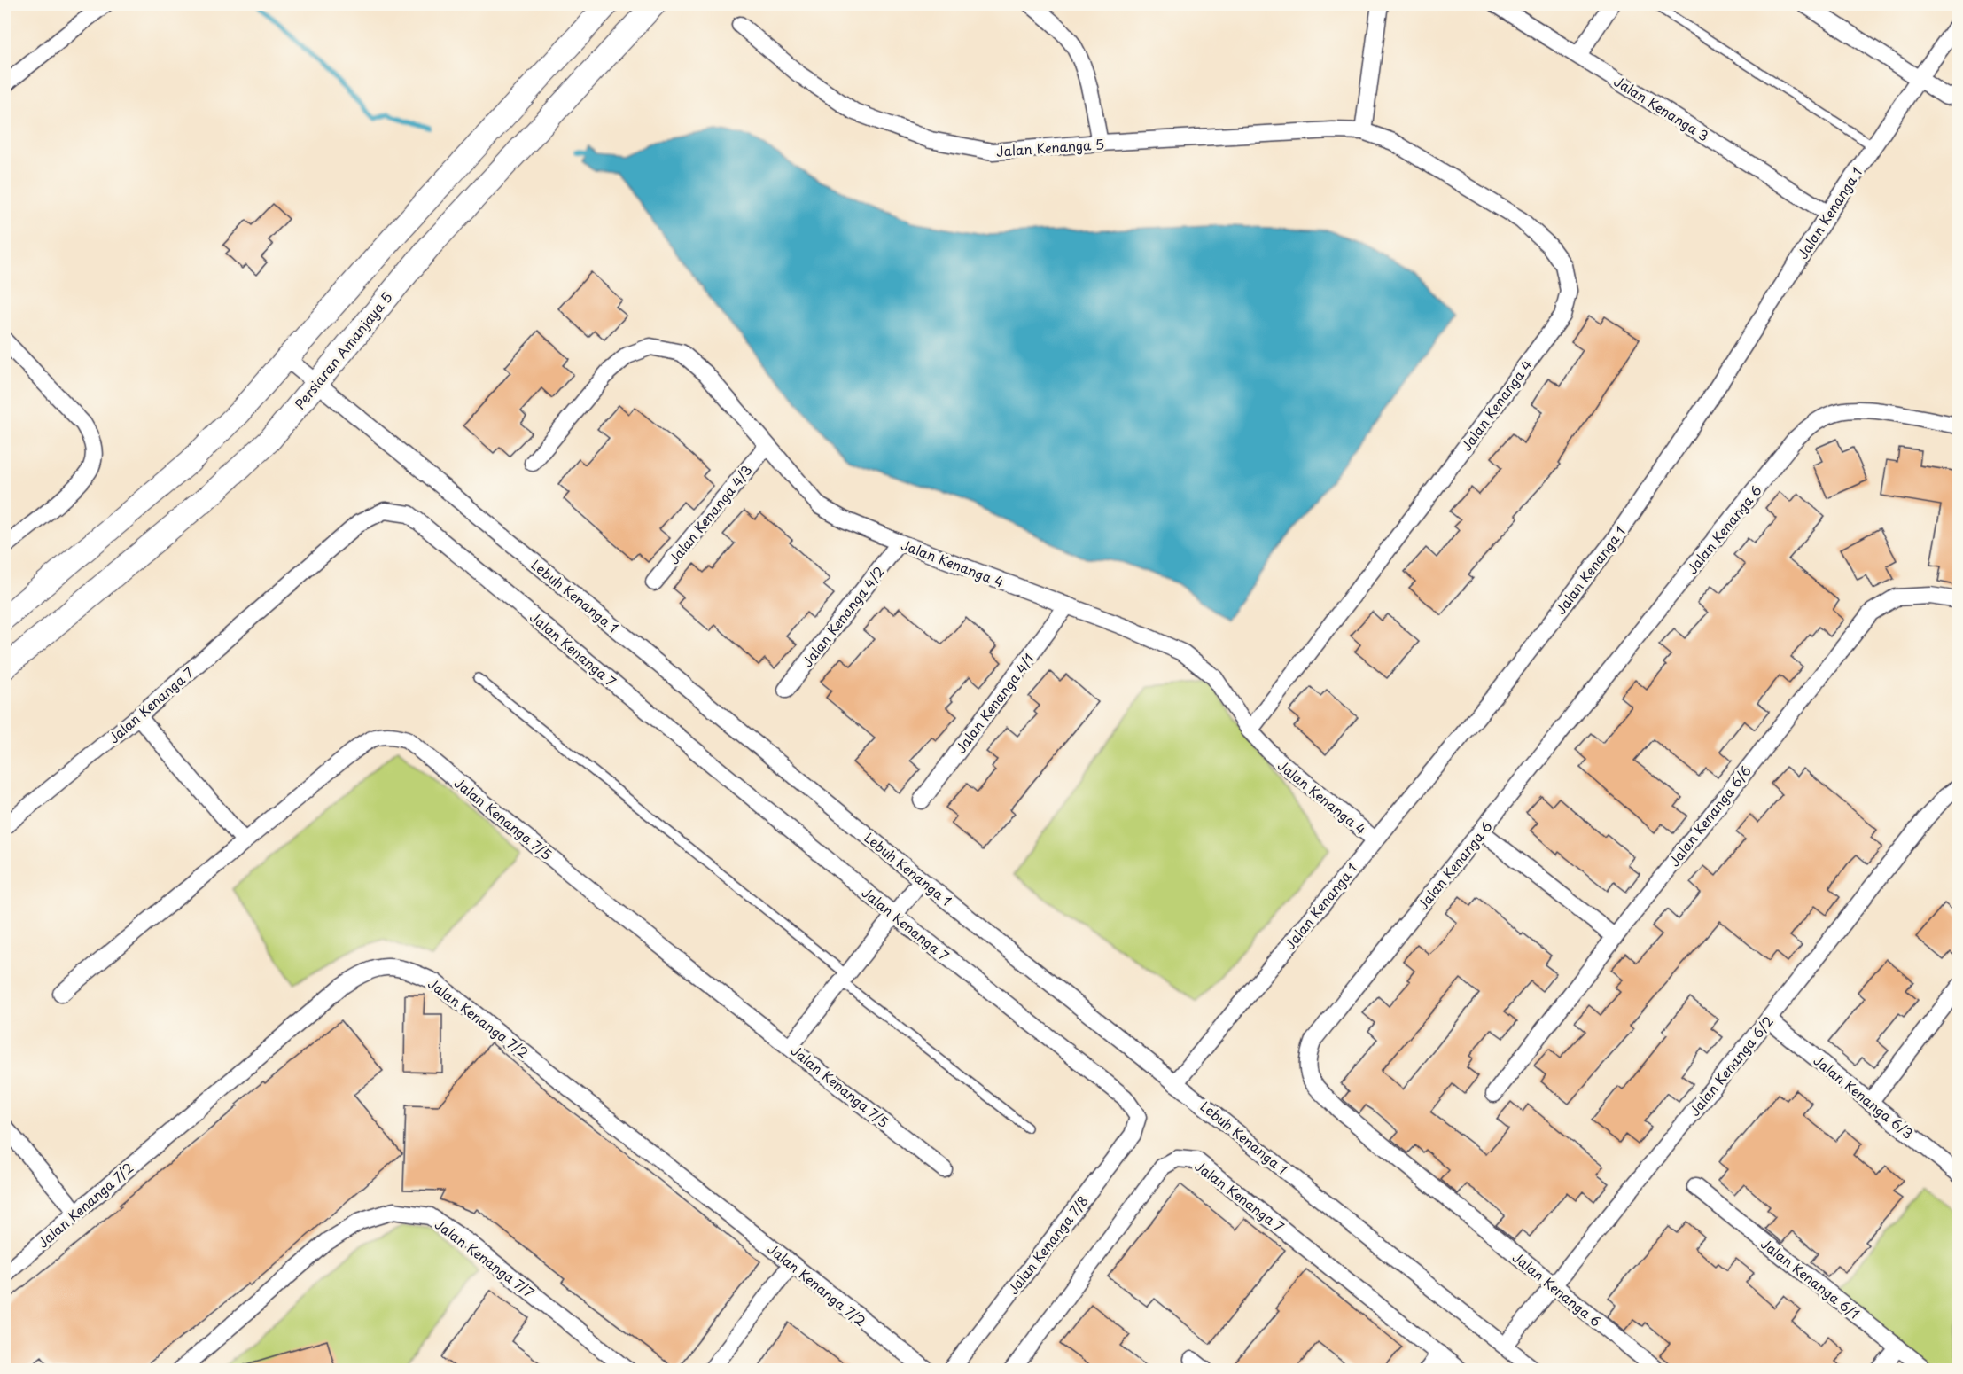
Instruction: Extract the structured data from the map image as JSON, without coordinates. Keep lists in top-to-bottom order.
{
  "streets": {
    "street": [
      "Jalan Kenanga 3",
      "Jalan Kenanga 5",
      "Jalan Kenanga 1",
      "Persiaran Amanjaya 5",
      "Jalan Kenanga 4",
      "Jalan Kenanga 4/3",
      "Jalan Kenanga 6",
      "Lebuh Kenanga 1",
      "Jalan Kenanga 4/2",
      "Jalan Kenanga 7",
      "Jalan Kenanga 4/1",
      "Jalan Kenanga 6/6",
      "Jalan Kenanga 7/5",
      "Jalan Kenanga 7/2",
      "Jalan Kenanga 6/2",
      "Jalan Kenanga 6/3",
      "Jalan Kenanga 7/8",
      "Jalan Kenanga 7/7",
      "Jalan Kenanga 6/1"
    ]
  },
  "crossings": [
    ["Jalan Kenanga 3", "Jalan Kenanga 1"],
    ["Jalan Kenanga 5", "Jalan Kenanga 4"],
    ["Jalan Kenanga 1", "Jalan Kenanga 4"],
    ["Jalan Kenanga 1", "Lebuh Kenanga 1"],
    ["Persiaran Amanjaya 5", "Lebuh Kenanga 1"],
    ["Jalan Kenanga 4", "Jalan Kenanga 4/3"],
    ["Jalan Kenanga 4", "Jalan Kenanga 4/2"],
    ["Jalan Kenanga 4", "Jalan Kenanga 4/1"],
    ["Jalan Kenanga 6", "Jalan Kenanga 6/2"],
    ["Lebuh Kenanga 1", "Jalan Kenanga 6/2"],
    ["Jalan Kenanga 7", "Jalan Kenanga 7/8"],
    ["Jalan Kenanga 6/2", "Jalan Kenanga 6/3"]
  ]
}
